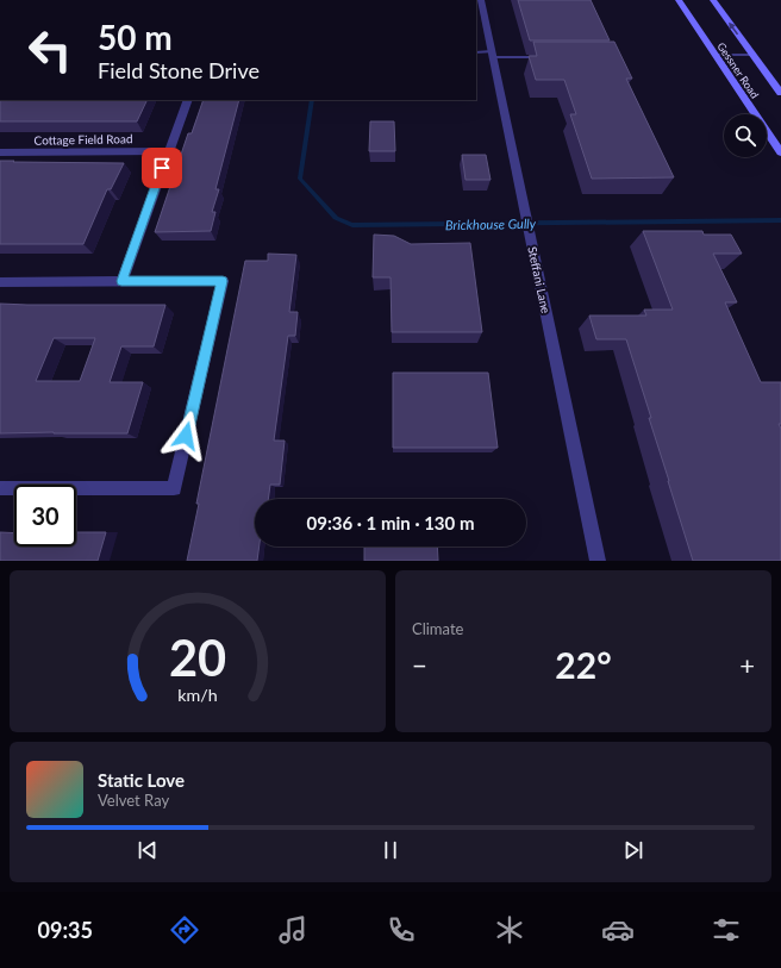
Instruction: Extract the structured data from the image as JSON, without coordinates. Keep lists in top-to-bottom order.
{
  "streets": {
    "main road": ["Gessner Road"],
    "street": ["Cottage Field Road", "Steffani Lane"]
  },
  "water": ["Brickhouse Gully"],
  "page": {
    "turn": ["50 m", "Field Stone Drive"],
    "limit": "30",
    "trip": "09:36 · 1 min · 130 m",
    "tile": "Climate",
    "heat": ["−", "22°", "+"],
    "song": ["Static Love", "Velvet Ray"],
    "tabs": "09:35",
    "gauge": ["20", "km/h"]
  }
}
